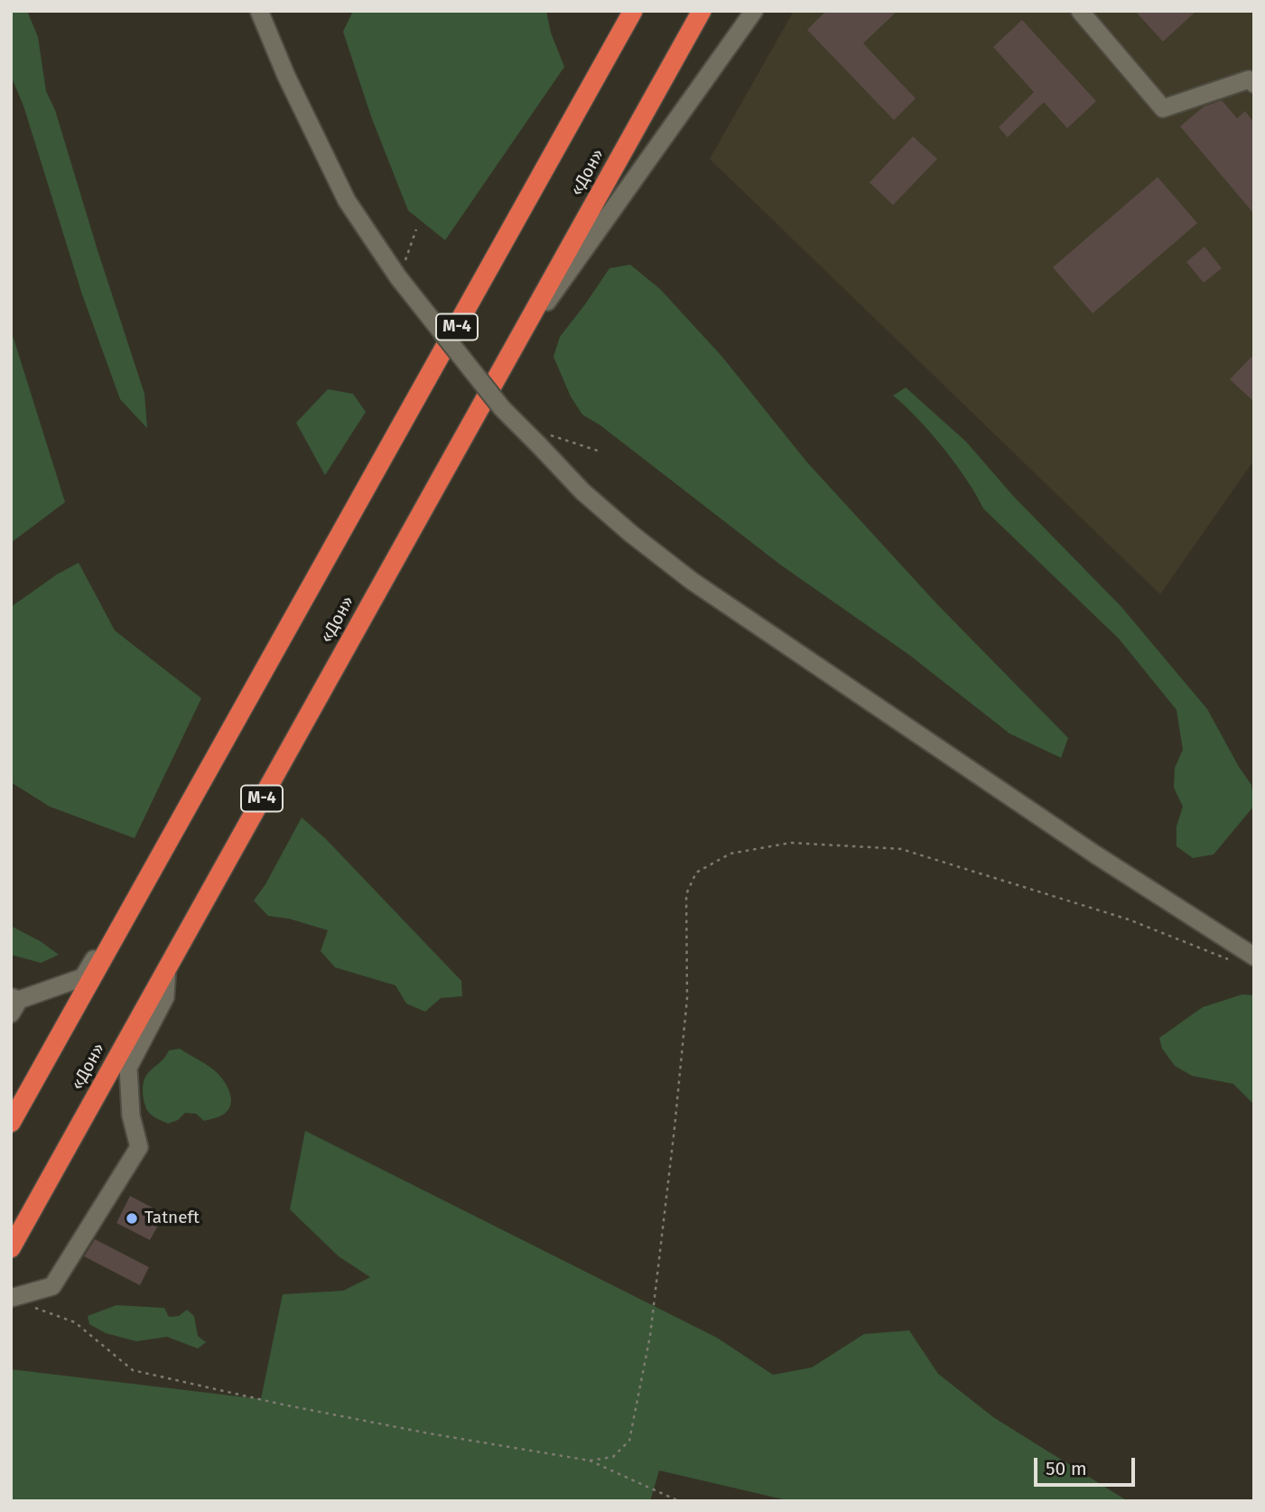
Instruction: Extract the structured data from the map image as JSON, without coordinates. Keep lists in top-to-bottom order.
{
  "streets": {
    "highway": ["«Дон»", "М-4"]
  },
  "places": ["Tatneft"],
  "scale_bar": "50 m"
}
